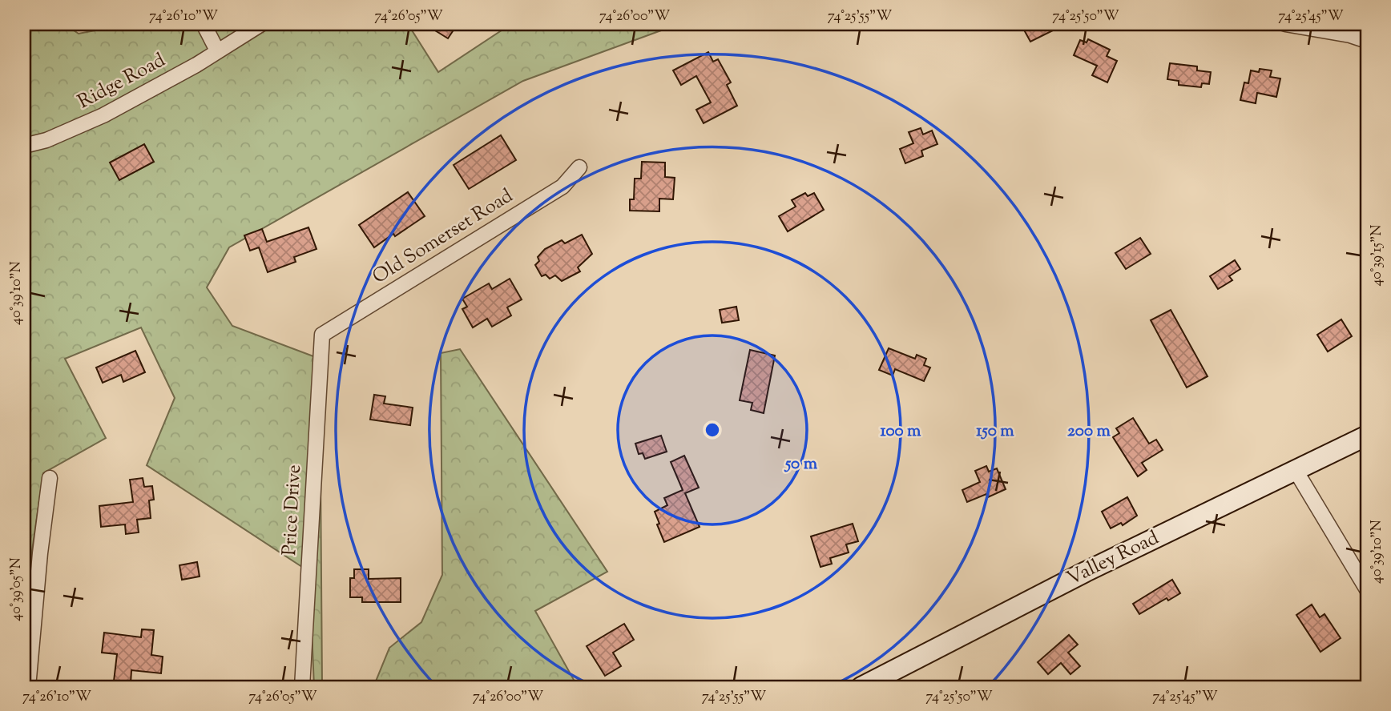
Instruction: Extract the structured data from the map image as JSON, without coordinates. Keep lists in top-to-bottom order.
{
  "streets": {
    "main road": ["Valley Road"],
    "street": ["Ridge Road", "Old Somerset Road", "Price Drive"]
  },
  "crossings": [
    ["Old Somerset Road", "Price Drive"]
  ],
  "coordinates": [
    "74°26'10\"W",
    "74°26'05\"W",
    "74°26'00\"W",
    "74°25'55\"W",
    "74°25'50\"W",
    "74°25'45\"W",
    "40°39'15\"N",
    "40°39'10\"N",
    "40°39'05\"N"
  ],
  "rings": [
    "100 m",
    "150 m",
    "200 m",
    "50 m"
  ]
}
